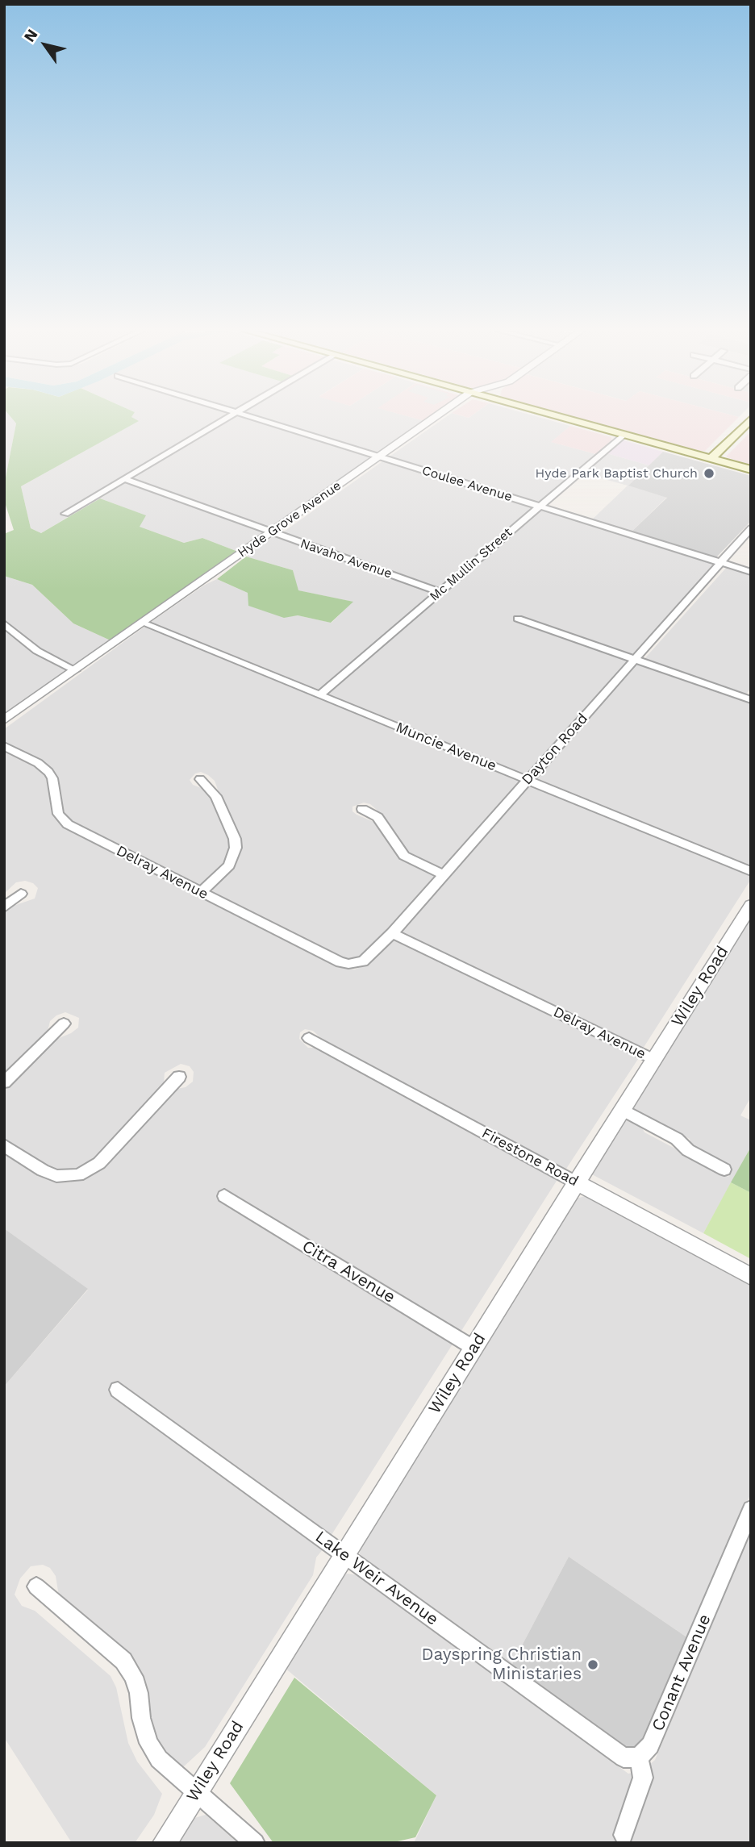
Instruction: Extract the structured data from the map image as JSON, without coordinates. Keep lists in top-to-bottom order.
{
  "streets": {
    "street": [
      "Coulee Avenue",
      "Hyde Grove Avenue",
      "Navaho Avenue",
      "Mc Mullin Street",
      "Muncie Avenue",
      "Dayton Road",
      "Delray Avenue",
      "Wiley Road",
      "Firestone Road",
      "Citra Avenue",
      "Lake Weir Avenue",
      "Conant Avenue"
    ]
  },
  "crossings": [
    ["Coulee Avenue", "Hyde Grove Avenue"],
    ["Coulee Avenue", "Mc Mullin Street"],
    ["Coulee Avenue", "Dayton Road"],
    ["Hyde Grove Avenue", "Navaho Avenue"],
    ["Hyde Grove Avenue", "Muncie Avenue"],
    ["Navaho Avenue", "Mc Mullin Street"],
    ["Mc Mullin Street", "Muncie Avenue"],
    ["Muncie Avenue", "Dayton Road"],
    ["Dayton Road", "Delray Avenue"],
    ["Delray Avenue", "Wiley Road"],
    ["Wiley Road", "Firestone Road"],
    ["Wiley Road", "Citra Avenue"],
    ["Wiley Road", "Lake Weir Avenue"],
    ["Lake Weir Avenue", "Conant Avenue"]
  ],
  "places": ["Hyde Park Baptist Church", "Dayspring Christian Ministaries"],
  "north": "top left"
}
